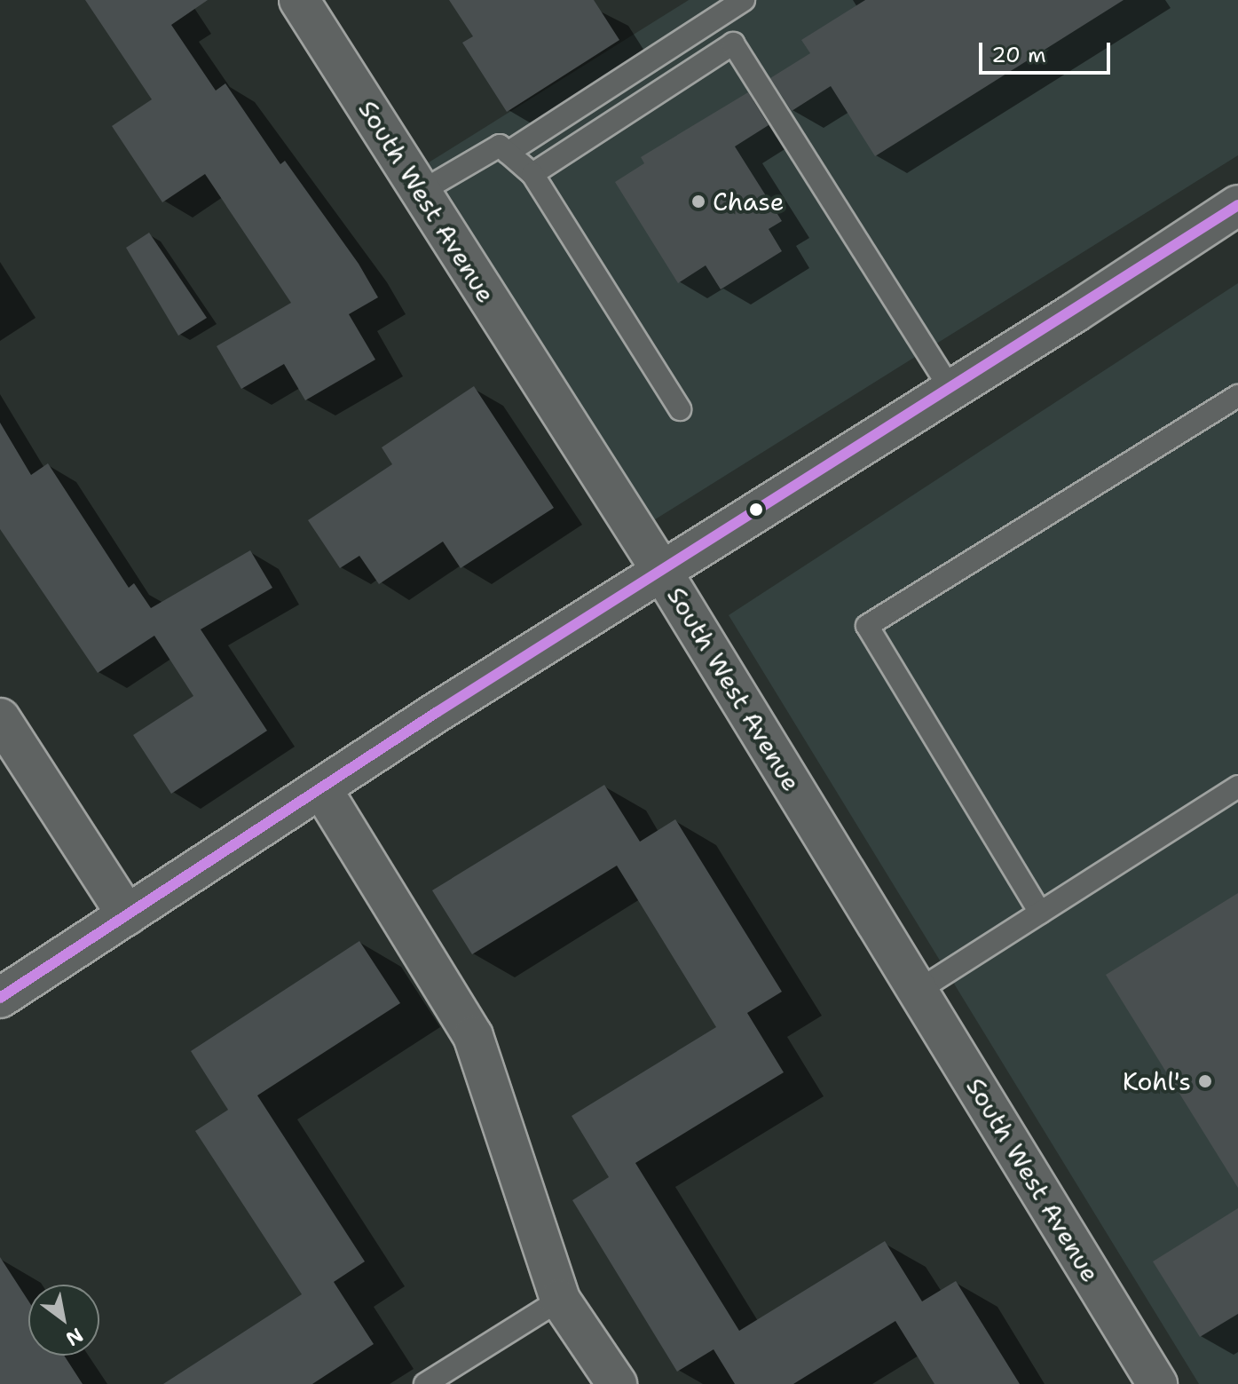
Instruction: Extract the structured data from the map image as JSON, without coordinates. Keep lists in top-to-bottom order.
{
  "streets": {
    "street": ["South West Avenue"]
  },
  "places": ["Chase", "Kohl's"],
  "scale_bar": "20 m",
  "north": "bottom right"
}
